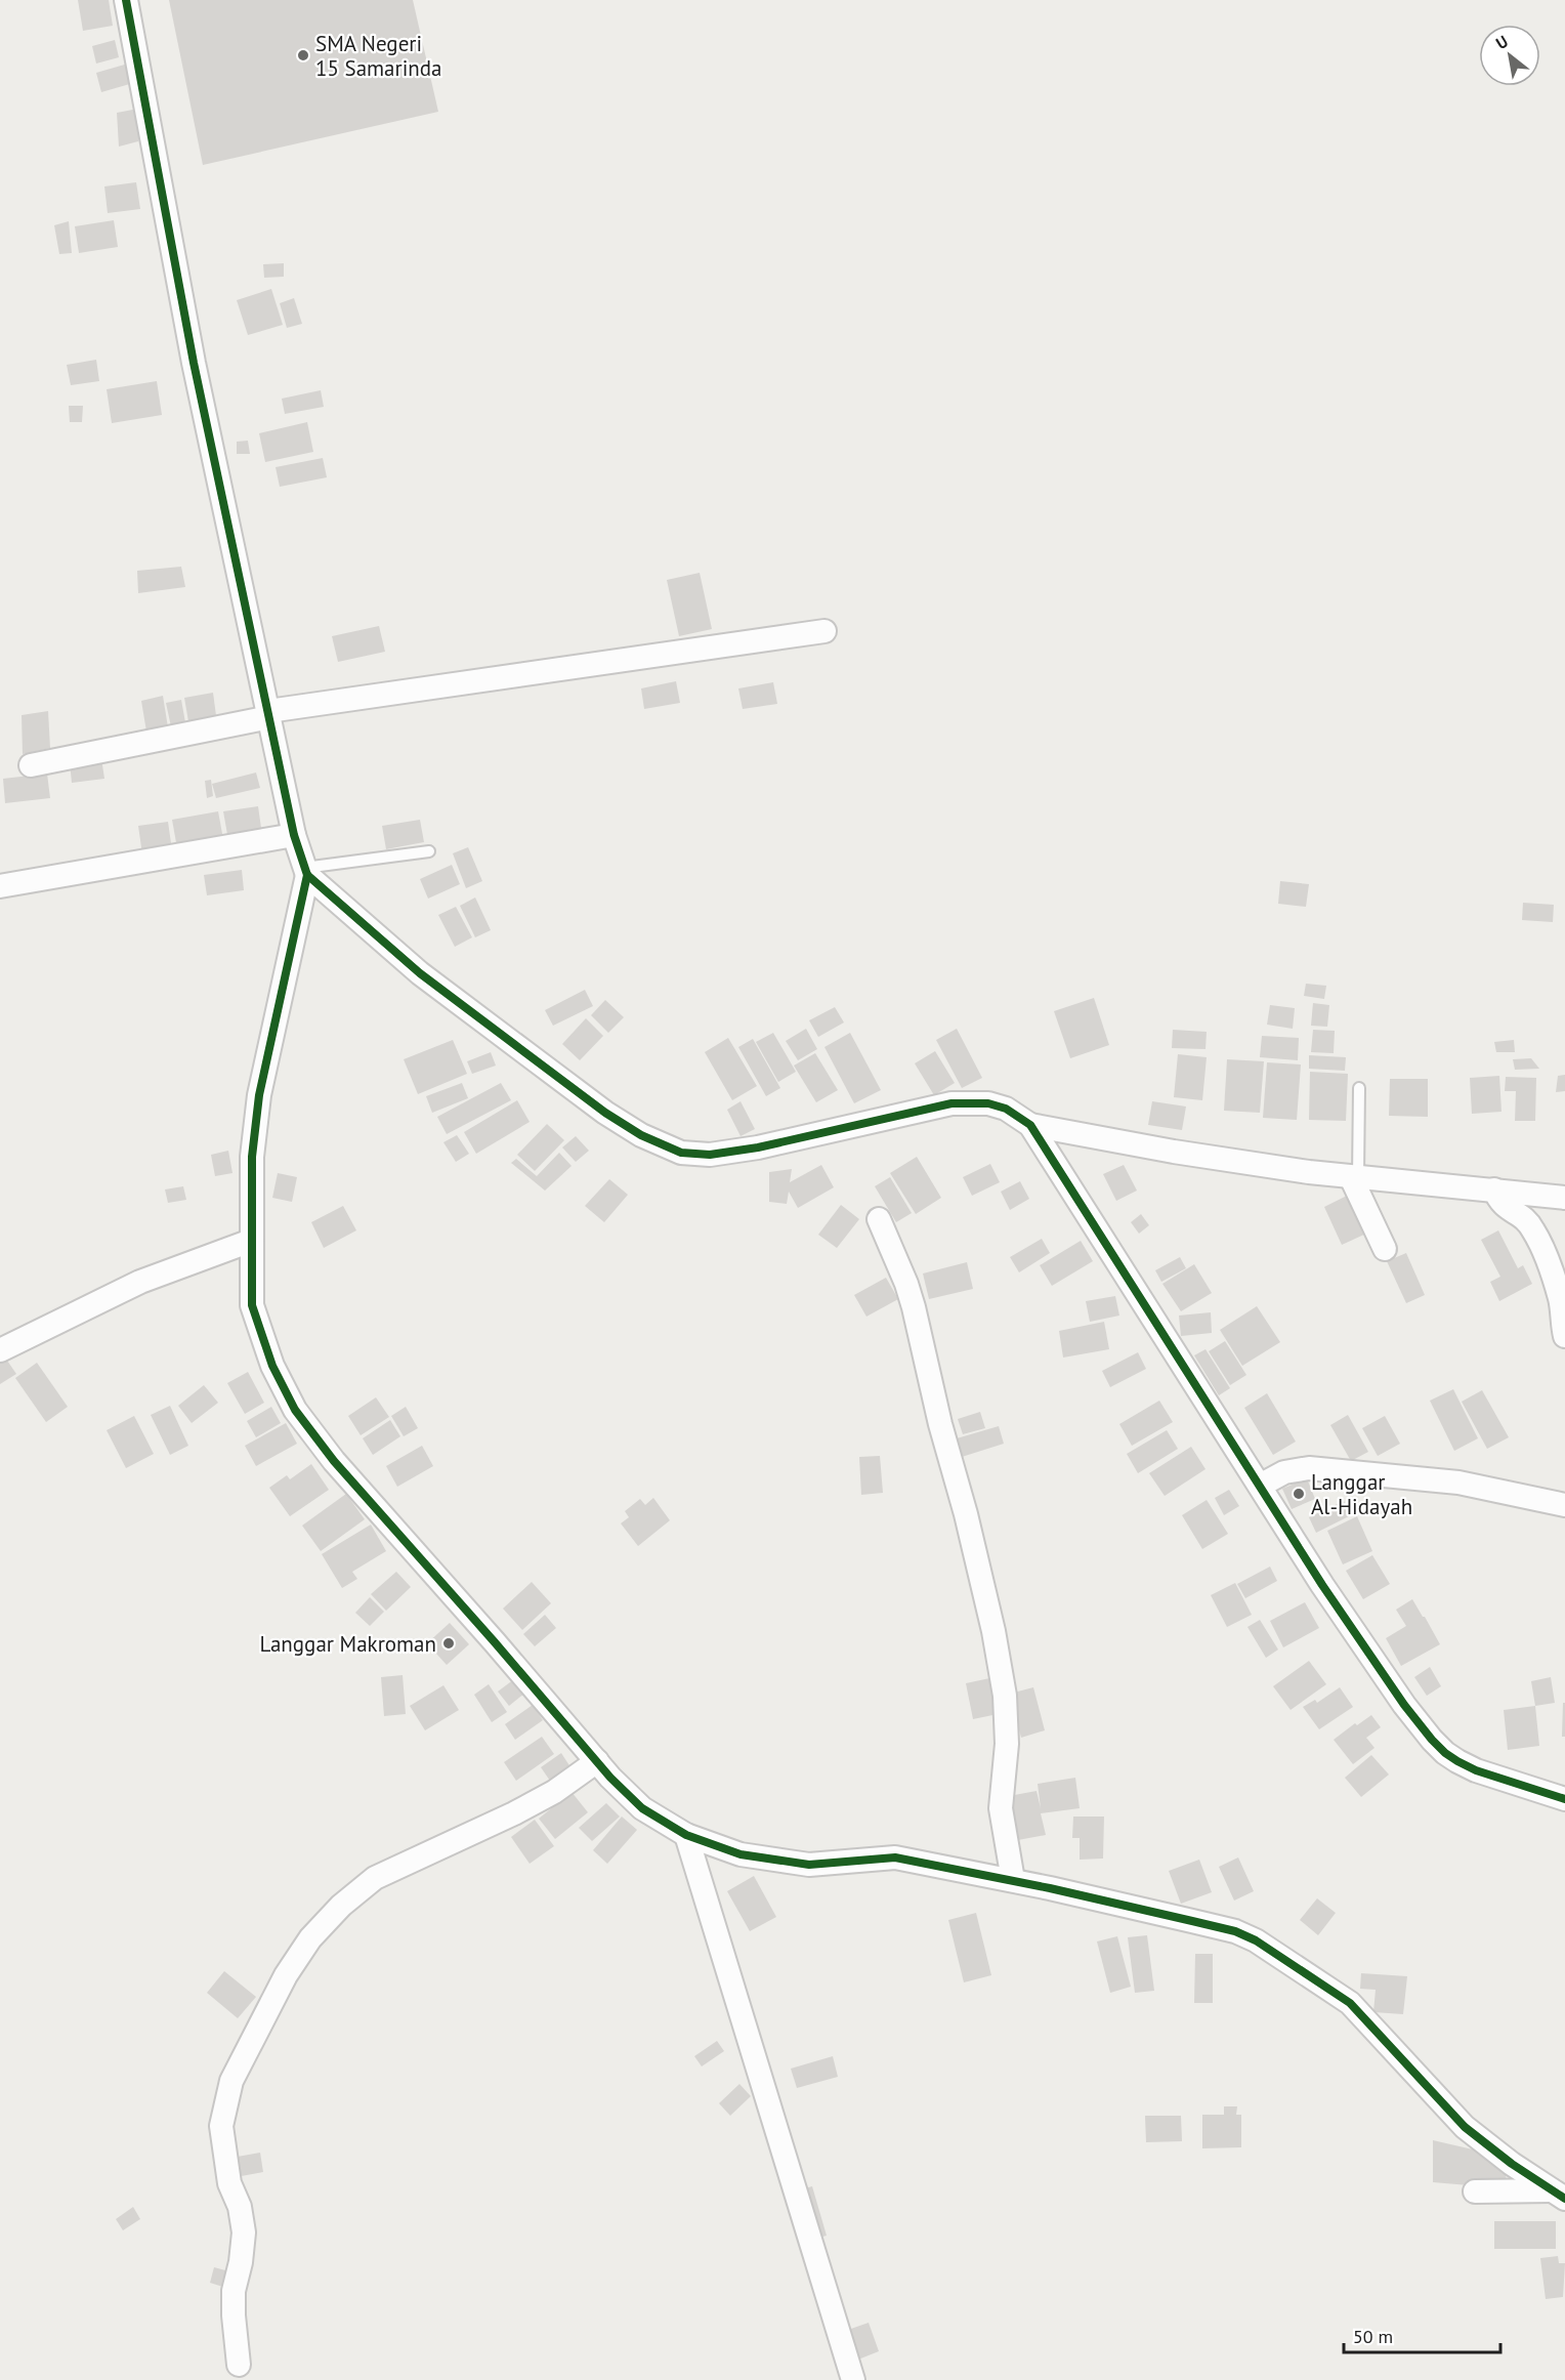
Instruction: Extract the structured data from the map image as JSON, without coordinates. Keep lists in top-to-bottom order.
{
  "places": ["SMA Negeri 15 Samarinda", "Langgar Al-Hidayah", "Langgar Makroman"],
  "scale_bar": "50 m",
  "north": "top left"
}
